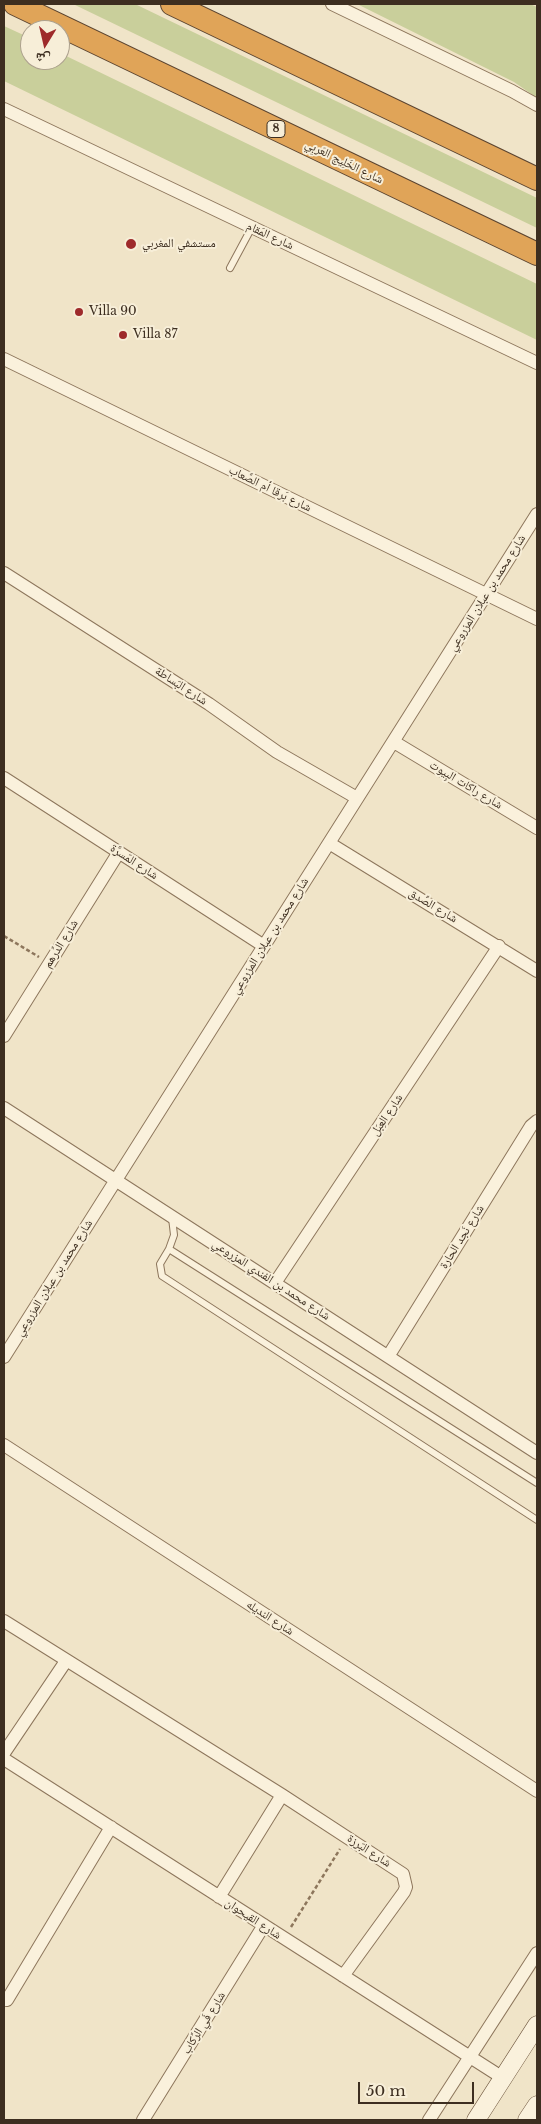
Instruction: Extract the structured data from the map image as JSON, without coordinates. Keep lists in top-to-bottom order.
{
  "streets": {
    "highway": ["8", "شارع الخَلِيج العَربِي"],
    "street": [
      "شارع المَقام",
      "شارع بَرقا أم الصَّعاب",
      "شارع محمد بن عبلان المزروعي",
      "شارع البَساطة",
      "شارع راكات البِيوت",
      "شارع المَسرَّة",
      "شارع الصِّدق",
      "شارع الدِّرهم",
      "شارع العِبَل",
      "شارع نَجد الحارة",
      "شارع محمد بن الفندي المزروعي",
      "شارع النديله",
      "شارع البَرزة",
      "شارع القيحوان",
      "شارع فَي الرِّكاب"
    ]
  },
  "crossings": [
    ["شارع بَرقا أم الصَّعاب", "شارع محمد بن عبلان المزروعي"],
    ["شارع محمد بن عبلان المزروعي", "شارع البَساطة"],
    ["شارع محمد بن عبلان المزروعي", "شارع راكات البِيوت"],
    ["شارع محمد بن عبلان المزروعي", "شارع المَسرَّة"],
    ["شارع محمد بن عبلان المزروعي", "شارع الصِّدق"],
    ["شارع محمد بن عبلان المزروعي", "شارع محمد بن الفندي المزروعي"],
    ["شارع المَسرَّة", "شارع الدِّرهم"],
    ["شارع الصِّدق", "شارع العِبَل"],
    ["شارع العِبَل", "شارع محمد بن الفندي المزروعي"],
    ["شارع نَجد الحارة", "شارع محمد بن الفندي المزروعي"],
    ["شارع البَرزة", "شارع القيحوان"],
    ["شارع القيحوان", "شارع فَي الرِّكاب"]
  ],
  "places": ["مستشفي المغربي", "Villa 90", "Villa 87"],
  "scale_bar": "50 m",
  "north": "bottom"
}
